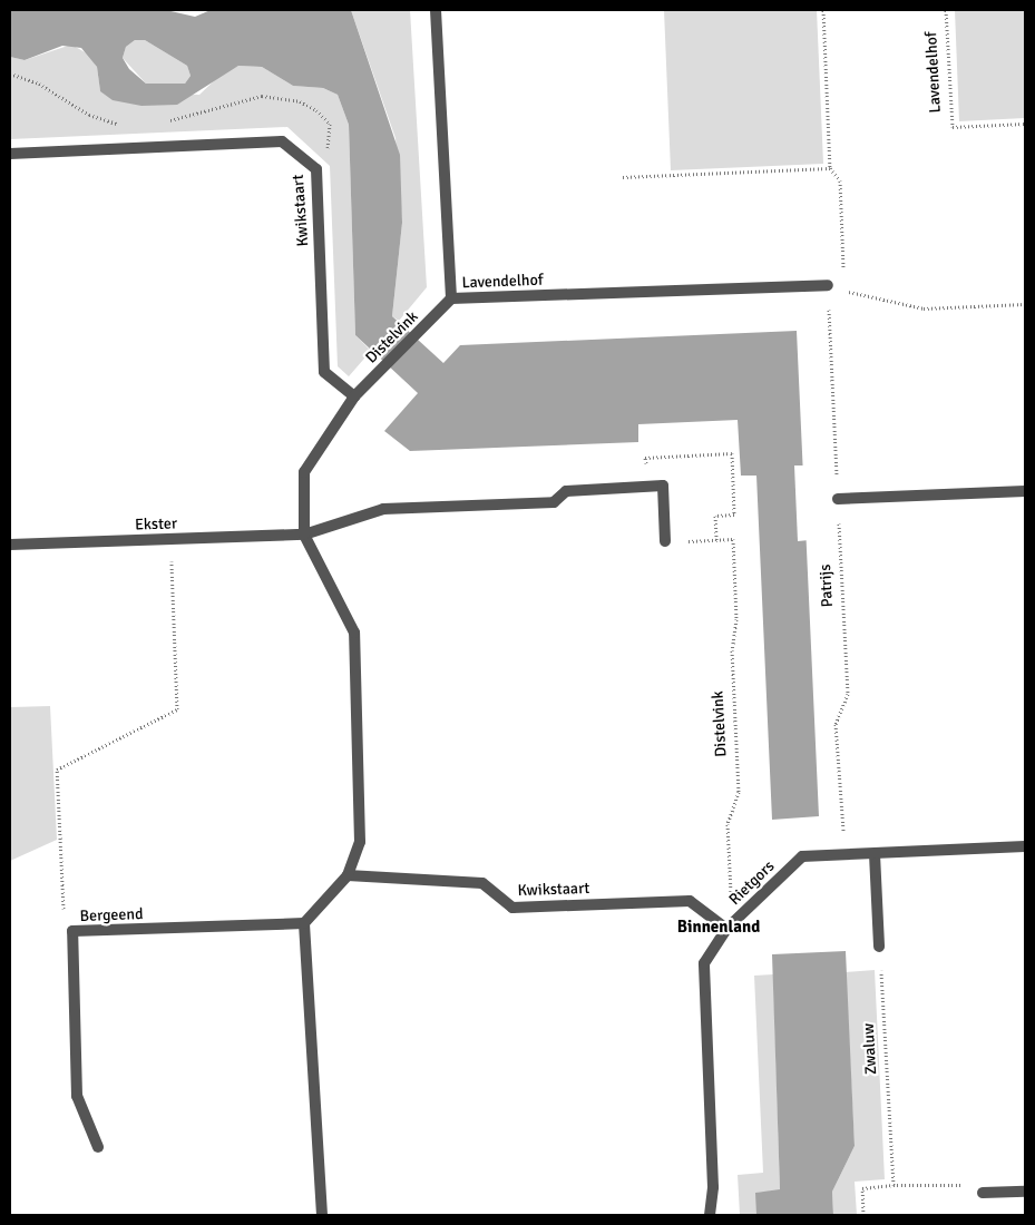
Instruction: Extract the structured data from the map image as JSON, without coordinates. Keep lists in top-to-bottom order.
{
  "streets": {
    "street": [
      "Lavendelhof",
      "Kwikstaart",
      "Distelvink",
      "Ekster",
      "Rietgors",
      "Bergeend"
    ],
    "path": ["Patrijs", "Zwaluw"]
  },
  "crossings": [
    ["Lavendelhof", "Distelvink"],
    ["Lavendelhof", "Patrijs"],
    ["Kwikstaart", "Distelvink"],
    ["Kwikstaart", "Rietgors"],
    ["Distelvink", "Rietgors"],
    ["Patrijs", "Rietgors"]
  ],
  "districts": ["Binnenland"]
}
